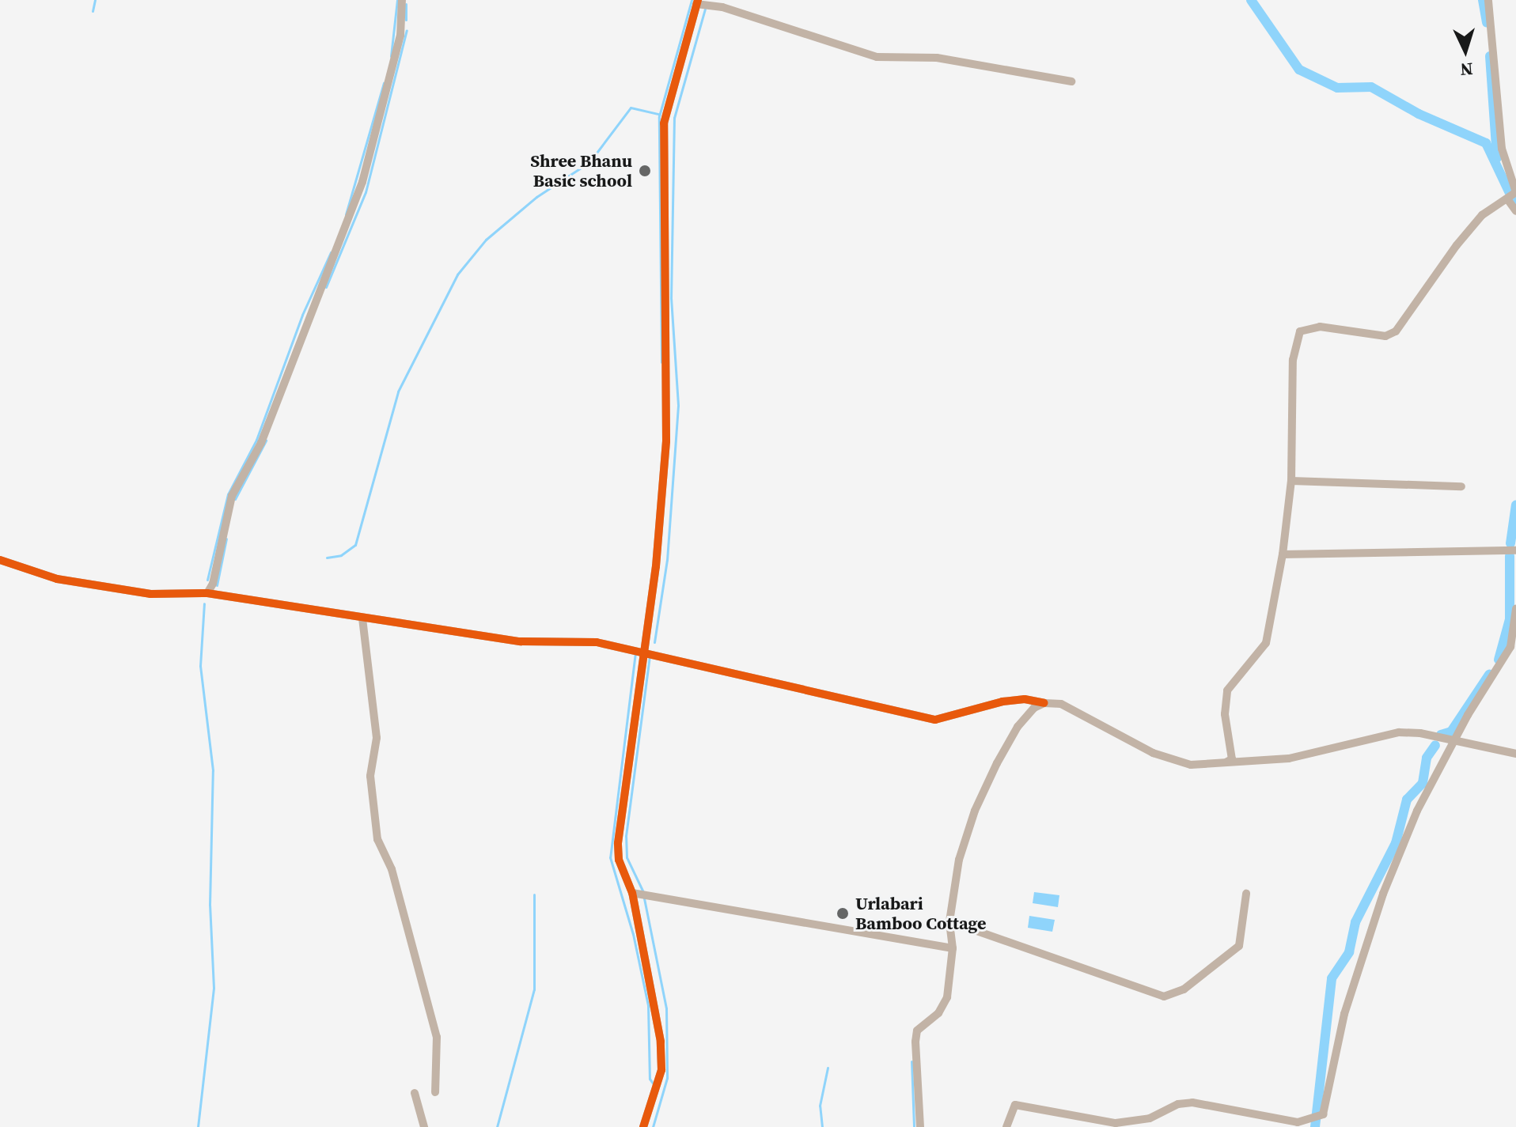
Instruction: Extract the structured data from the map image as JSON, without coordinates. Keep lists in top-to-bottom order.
{
  "places": ["Shree Bhanu Basic school", "Urlabari Bamboo Cottage"],
  "north": "bottom"
}
